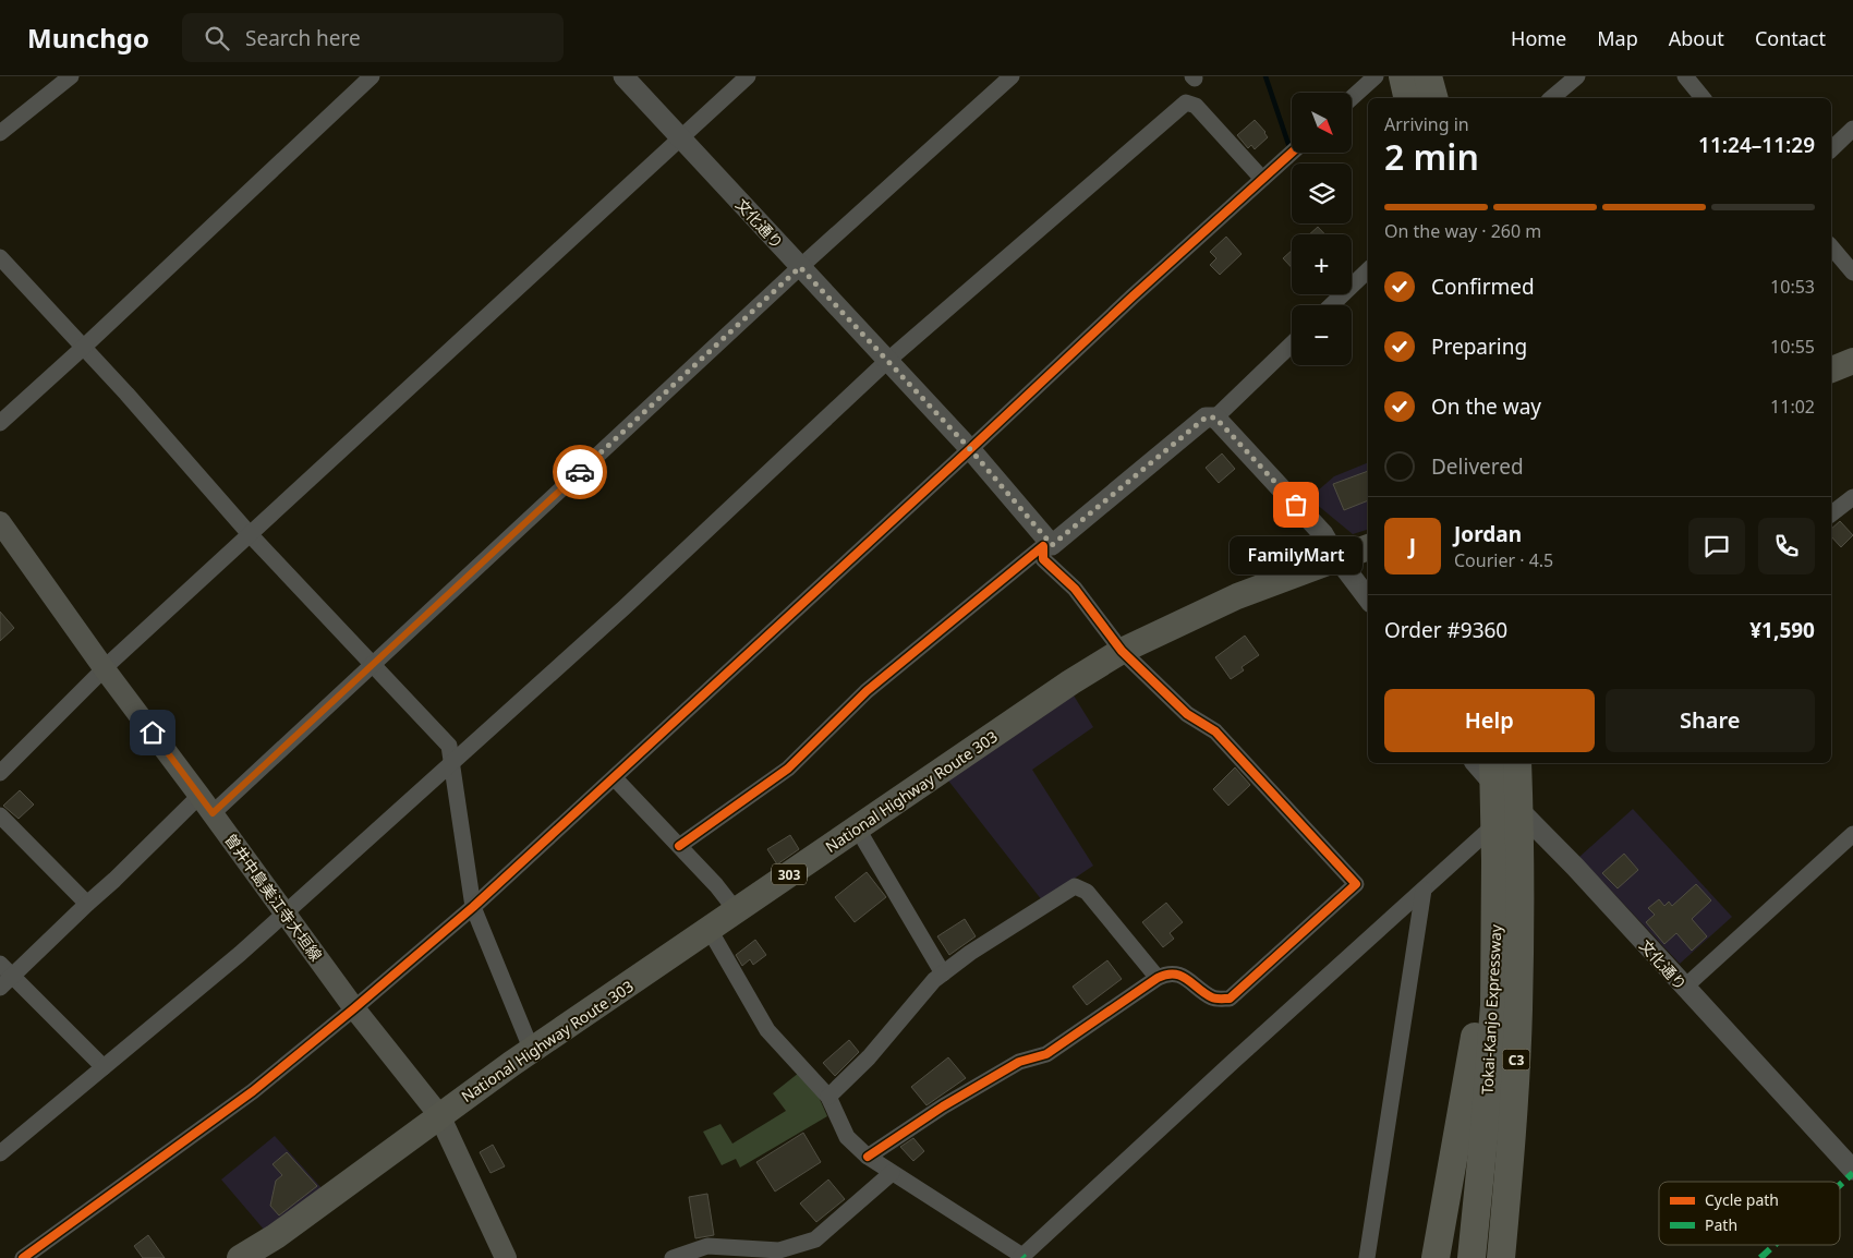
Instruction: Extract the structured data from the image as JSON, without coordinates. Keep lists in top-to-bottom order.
{
  "streets": {
    "highway": [
      "National Highway Route 303",
      "303",
      "Tokai-Kanjo Expressway",
      "C3"
    ],
    "main road": ["曽井中島美江寺大垣線"],
    "street": ["文化通り"]
  },
  "crossings": [
    ["National Highway Route 303", "曽井中島美江寺大垣線"]
  ],
  "places": ["FamilyMart"],
  "legend": ["Cycle path", "Path"],
  "north": "bottom right",
  "page": {
    "header": "Munchgo",
    "search": "Search here",
    "nav": [
      "Home",
      "Map",
      "About",
      "Contact"
    ],
    "map_buttons": ["+", "−"],
    "heading": ["2 min", "Arriving in", "11:24–11:29"],
    "panel": [
      "Jordan",
      "Courier · 4.5",
      "Order #9360",
      "¥1,590"
    ],
    "bar": "On the way · 260 m",
    "list": [
      ["Confirmed", "10:53"],
      ["Preparing", "10:55"],
      ["On the way", "11:02"],
      "Delivered"
    ],
    "round": "J",
    "bubble": "FamilyMart",
    "buttons": ["Help", "Share"]
  }
}
